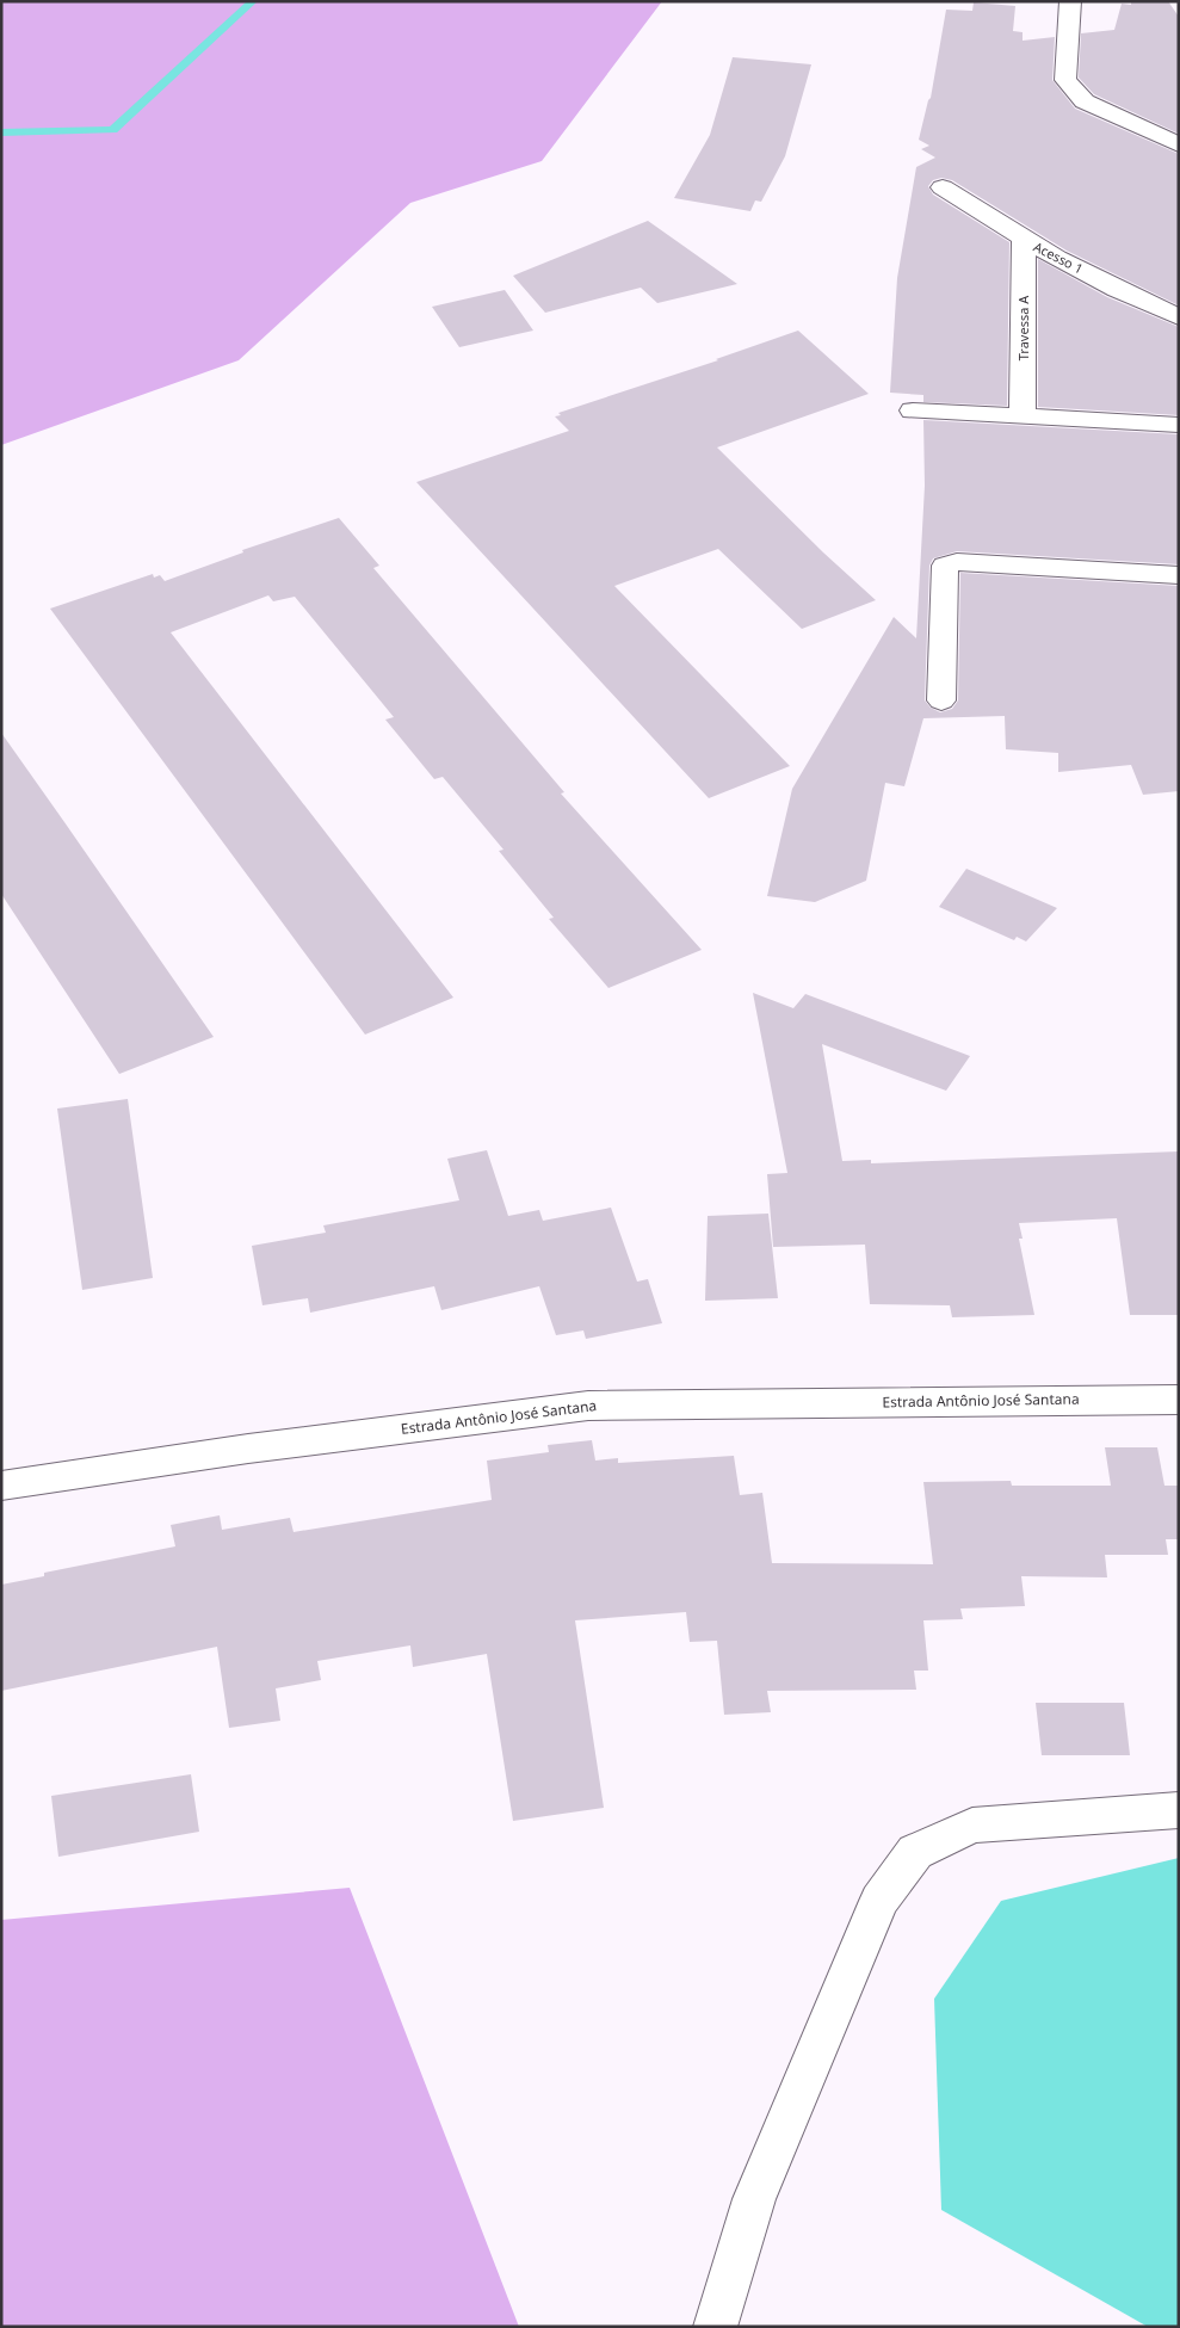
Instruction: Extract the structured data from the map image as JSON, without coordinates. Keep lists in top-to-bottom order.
{
  "streets": {
    "street": ["Acesso 1", "Travessa A", "Estrada Antônio José Santana"]
  },
  "crossings": [
    ["Acesso 1", "Travessa A"]
  ]
}
